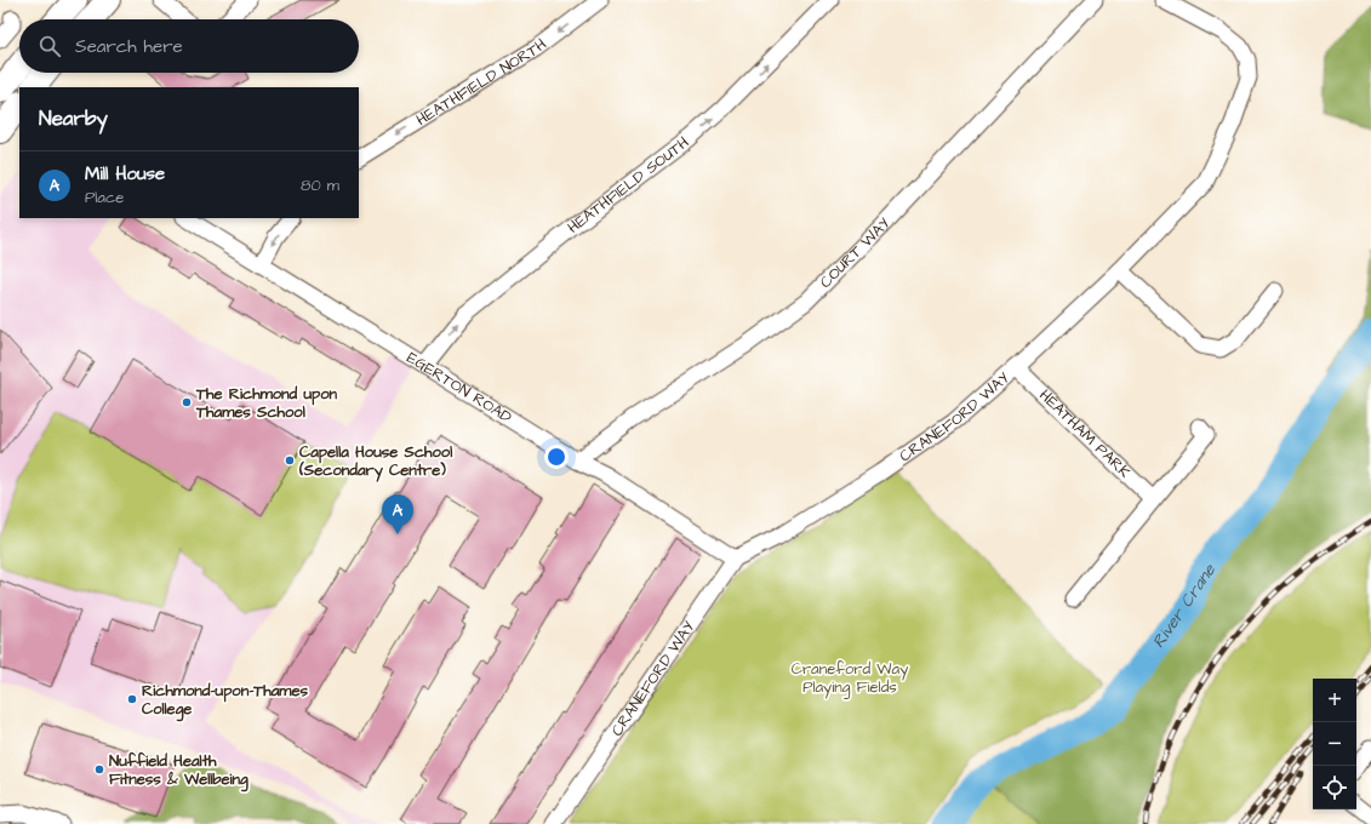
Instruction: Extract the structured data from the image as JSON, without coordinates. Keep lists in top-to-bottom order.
{
  "streets": {
    "street": [
      "HEATHFIELD NORTH",
      "HEATHFIELD SOUTH",
      "COURT WAY",
      "EGERTON ROAD",
      "CRANEFORD WAY",
      "HEATHAM PARK"
    ]
  },
  "crossings": [
    ["HEATHFIELD SOUTH", "EGERTON ROAD"],
    ["COURT WAY", "EGERTON ROAD"],
    ["EGERTON ROAD", "CRANEFORD WAY"],
    ["CRANEFORD WAY", "HEATHAM PARK"]
  ],
  "one_way": ["HEATHFIELD NORTH", "HEATHFIELD SOUTH"],
  "water": ["River Crane"],
  "parks": ["Craneford Way Playing Fields"],
  "places": [
    "The Richmond upon Thames School",
    "Capella House School (Secondary Centre)",
    "Richmond-upon-Thames College",
    "Nuffield Health Fitness & Wellbeing"
  ],
  "page": {
    "search": "Search here",
    "heading": "Nearby",
    "list": [
      {
        "mark": "A",
        "name": "Mill House",
        "note": "Place",
        "value": "80 m"
      }
    ],
    "pins": "A",
    "map_buttons": ["+", "−"]
  }
}
